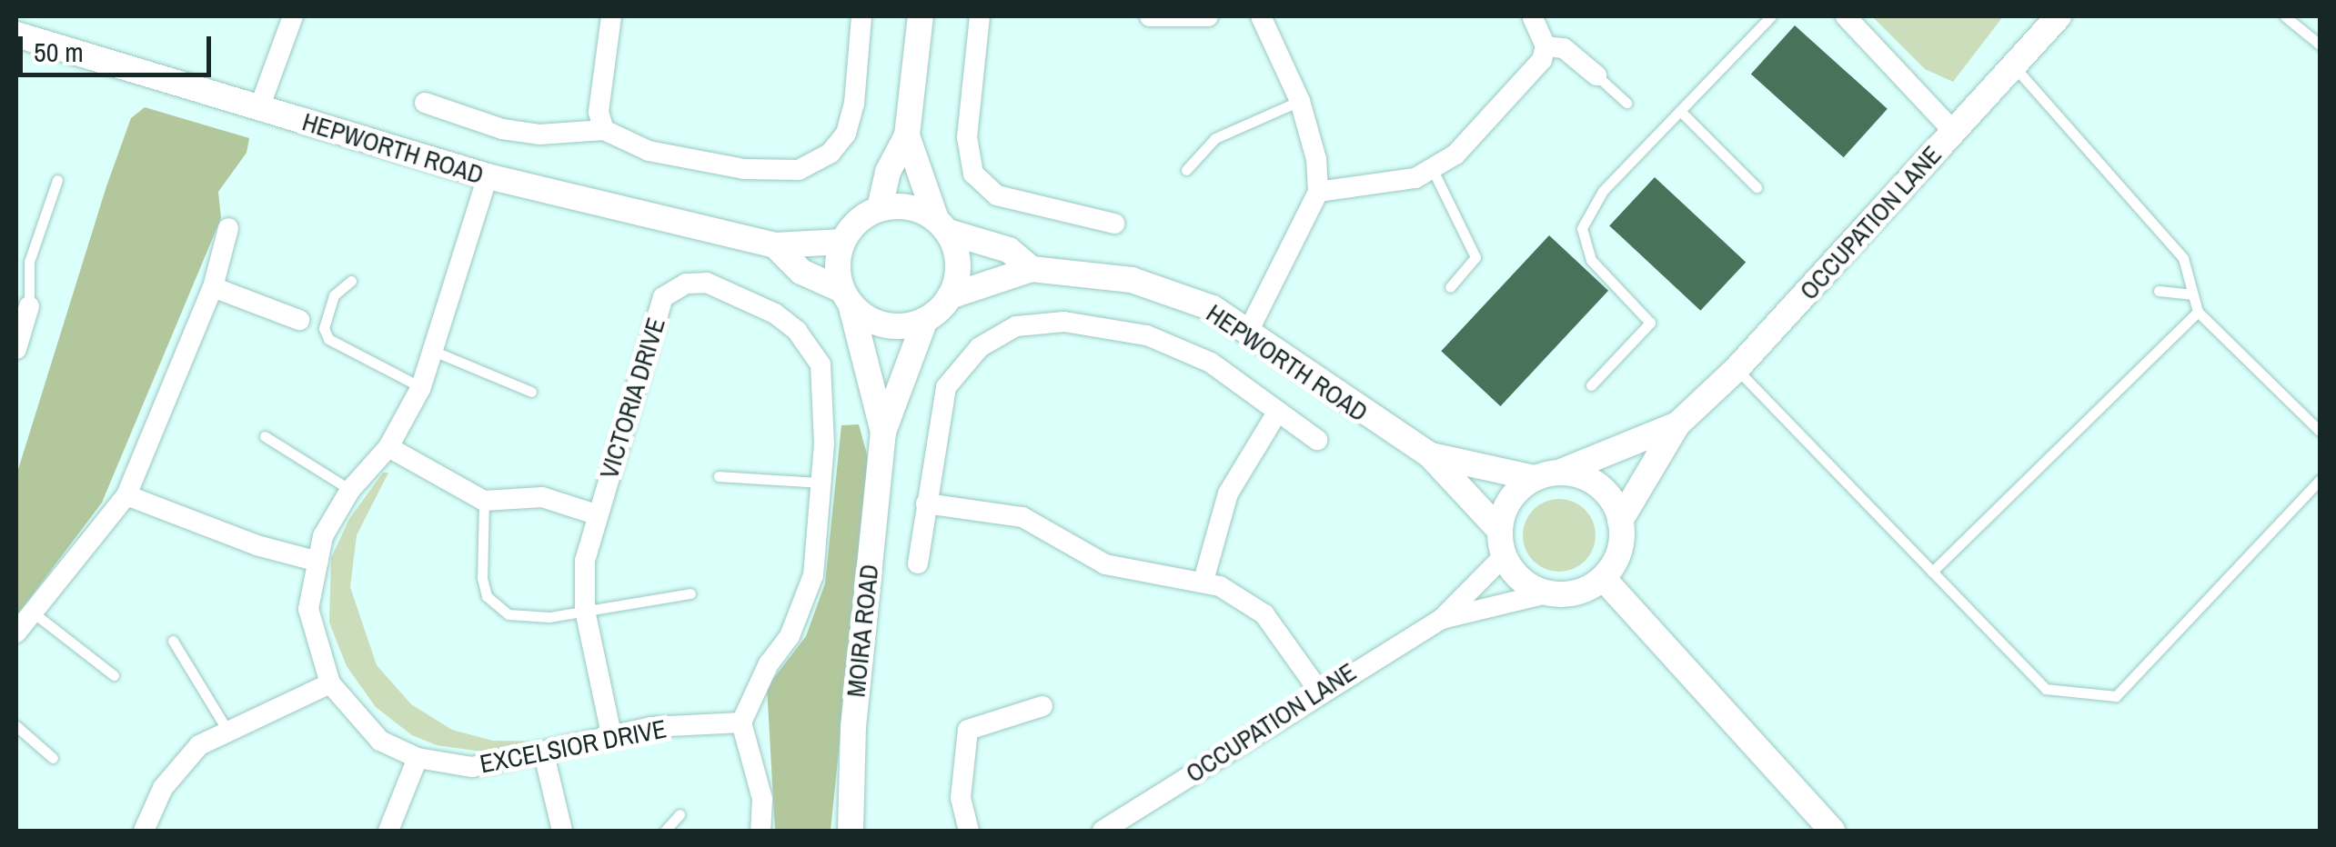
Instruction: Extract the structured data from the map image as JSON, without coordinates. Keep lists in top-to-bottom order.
{
  "streets": {
    "street": [
      "HEPWORTH ROAD",
      "OCCUPATION LANE",
      "VICTORIA DRIVE",
      "MOIRA ROAD",
      "EXCELSIOR DRIVE"
    ]
  },
  "crossings": [
    ["HEPWORTH ROAD", "OCCUPATION LANE"],
    ["HEPWORTH ROAD", "MOIRA ROAD"],
    ["HEPWORTH ROAD", "EXCELSIOR DRIVE"],
    ["VICTORIA DRIVE", "EXCELSIOR DRIVE"]
  ],
  "scale_bar": "50 m"
}
